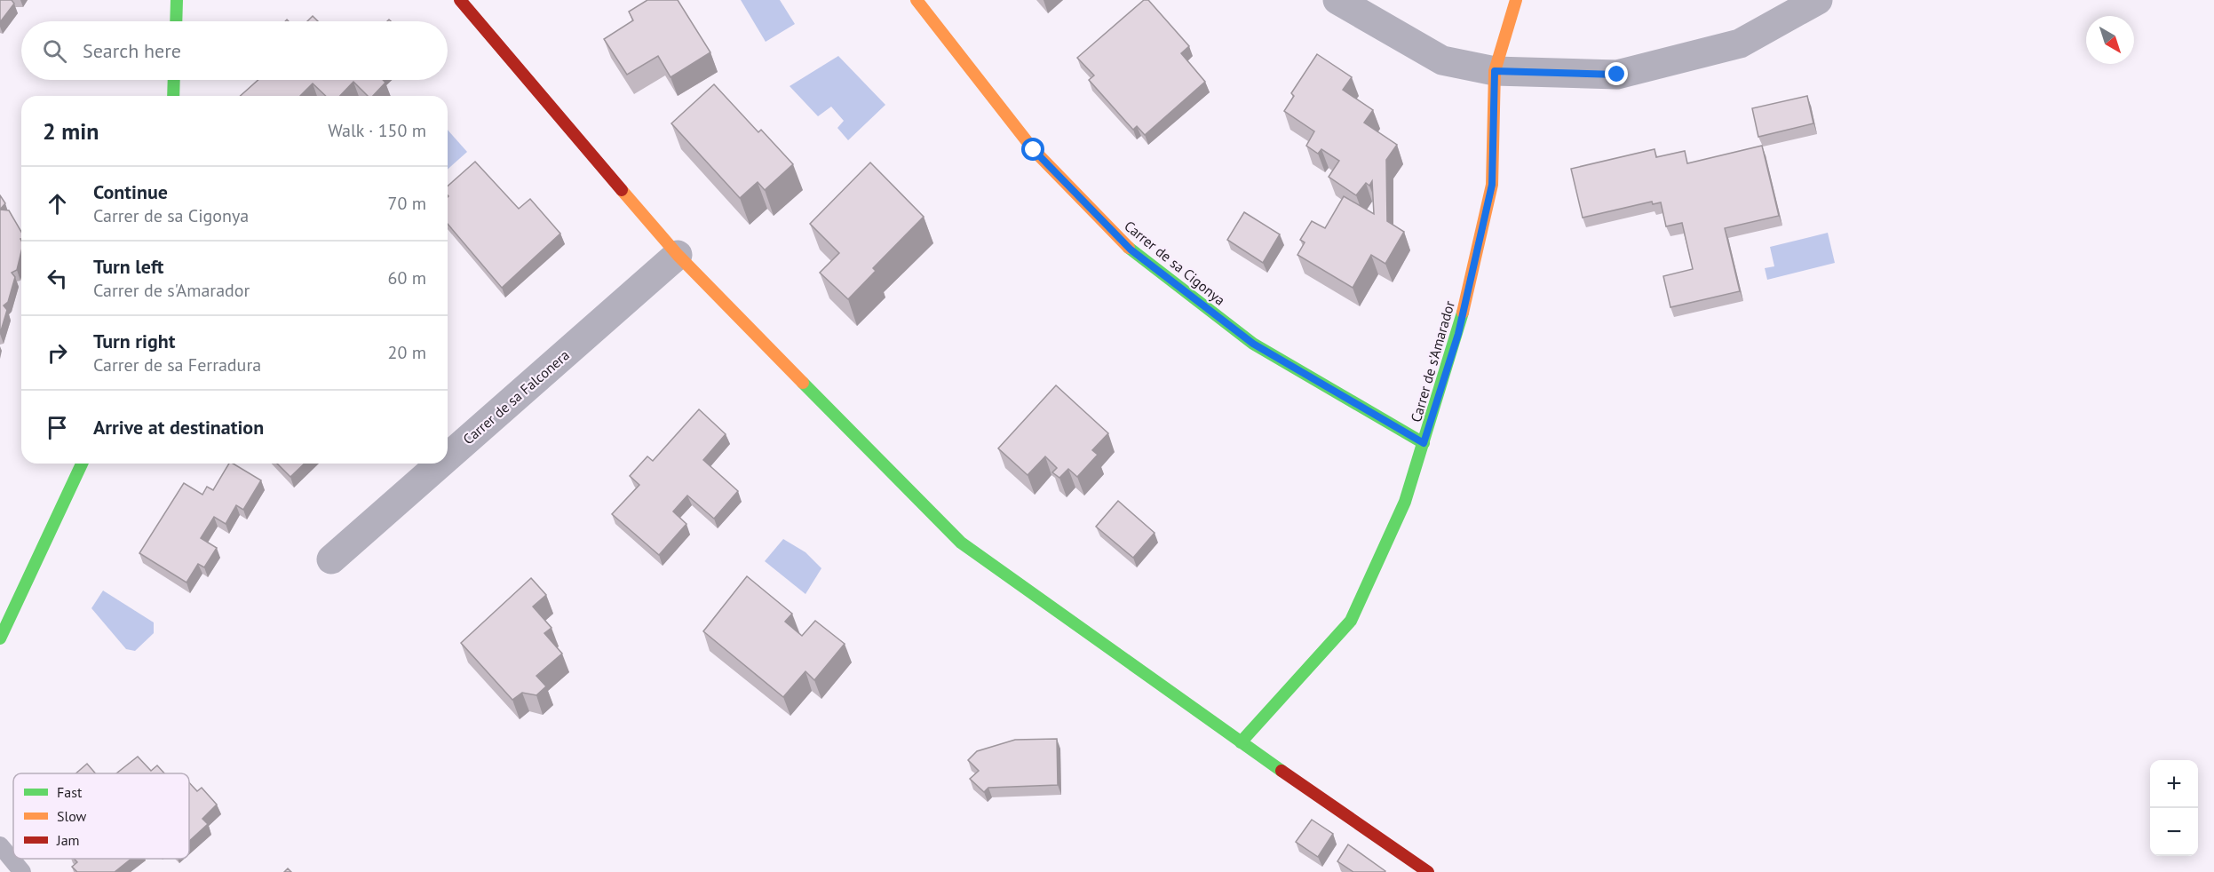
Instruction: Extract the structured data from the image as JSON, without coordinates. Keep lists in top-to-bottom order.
{
  "streets": {
    "street": ["Carrer de sa Cigonya", "Carrer de s'Amarador", "Carrer de sa Falconera"]
  },
  "crossings": [
    ["Carrer de sa Cigonya", "Carrer de s'Amarador"]
  ],
  "legend": ["Fast", "Slow", "Jam"],
  "north": "bottom right",
  "page": {
    "search": "Search here",
    "heading": ["2 min", "Walk · 150 m"],
    "list": [
      ["Continue", "Carrer de sa Cigonya", "70 m"],
      ["Turn left", "Carrer de s'Amarador", "60 m"],
      ["Turn right", "Carrer de sa Ferradura", "20 m"],
      "Arrive at destination"
    ],
    "map_buttons": ["+", "−"]
  }
}
